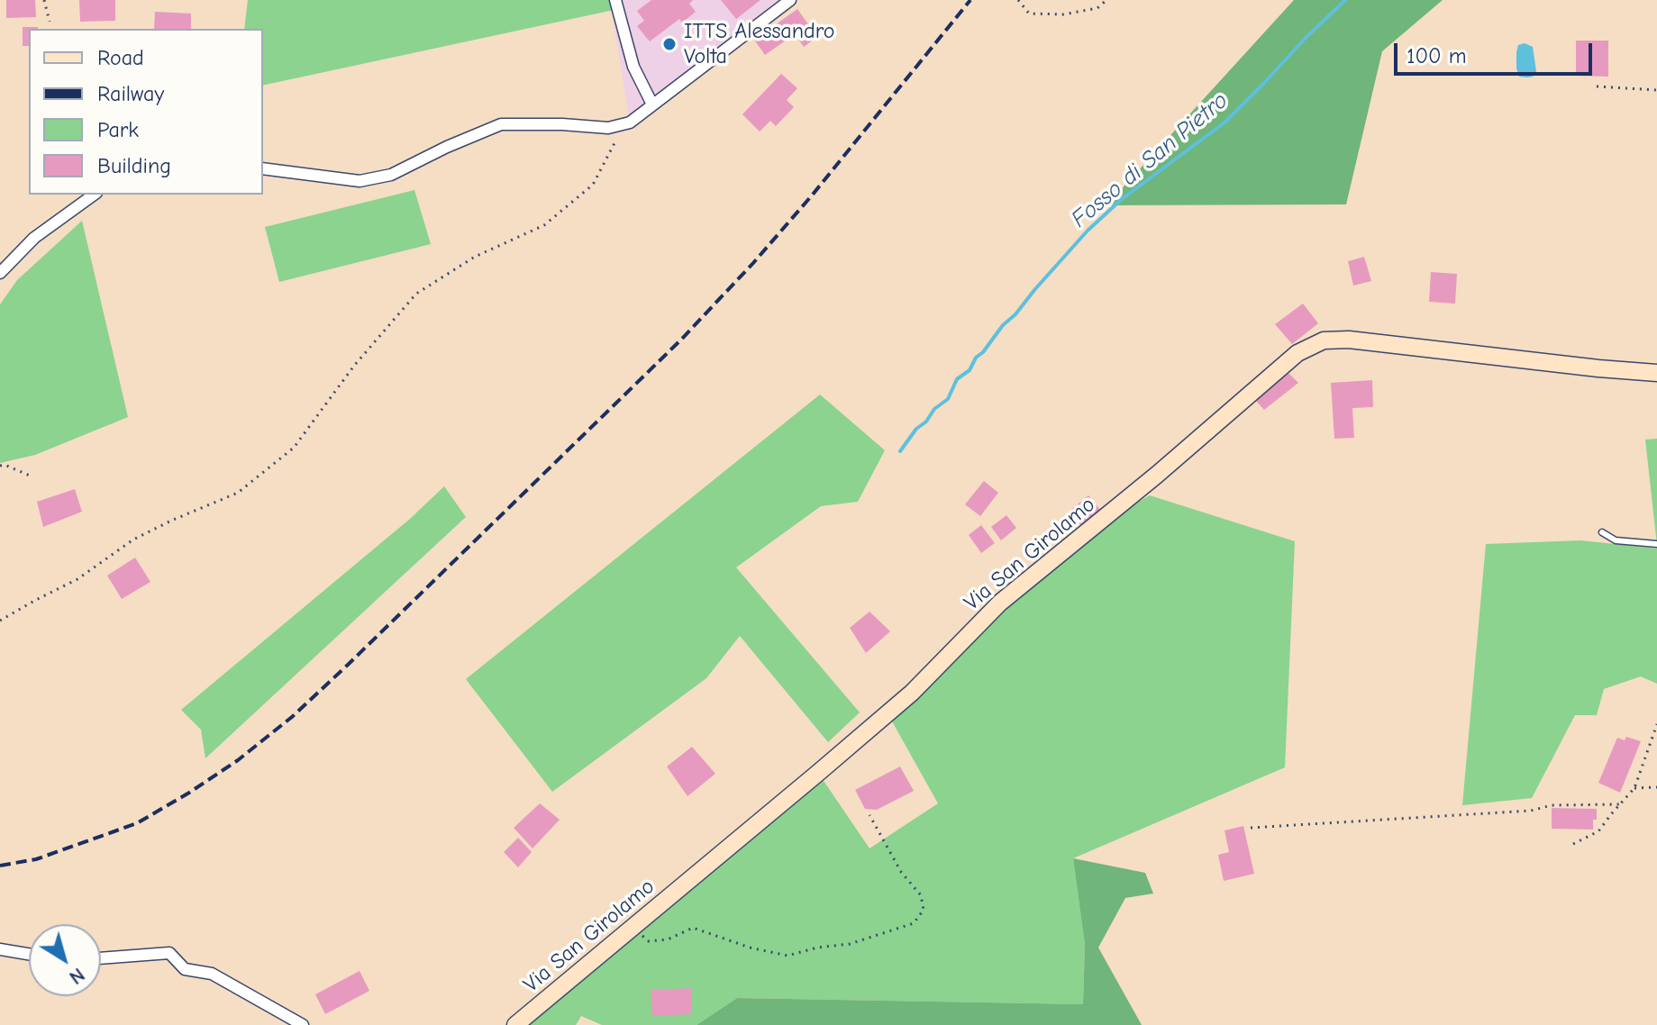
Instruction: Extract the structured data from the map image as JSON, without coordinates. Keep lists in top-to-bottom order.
{
  "streets": {
    "street": ["Via San Girolamo"]
  },
  "water": ["Fosso di San Pietro"],
  "places": ["ITTS Alessandro Volta"],
  "legend": [
    "Road",
    "Railway",
    "Park",
    "Building"
  ],
  "scale_bar": "100 m",
  "north": "bottom right"
}
